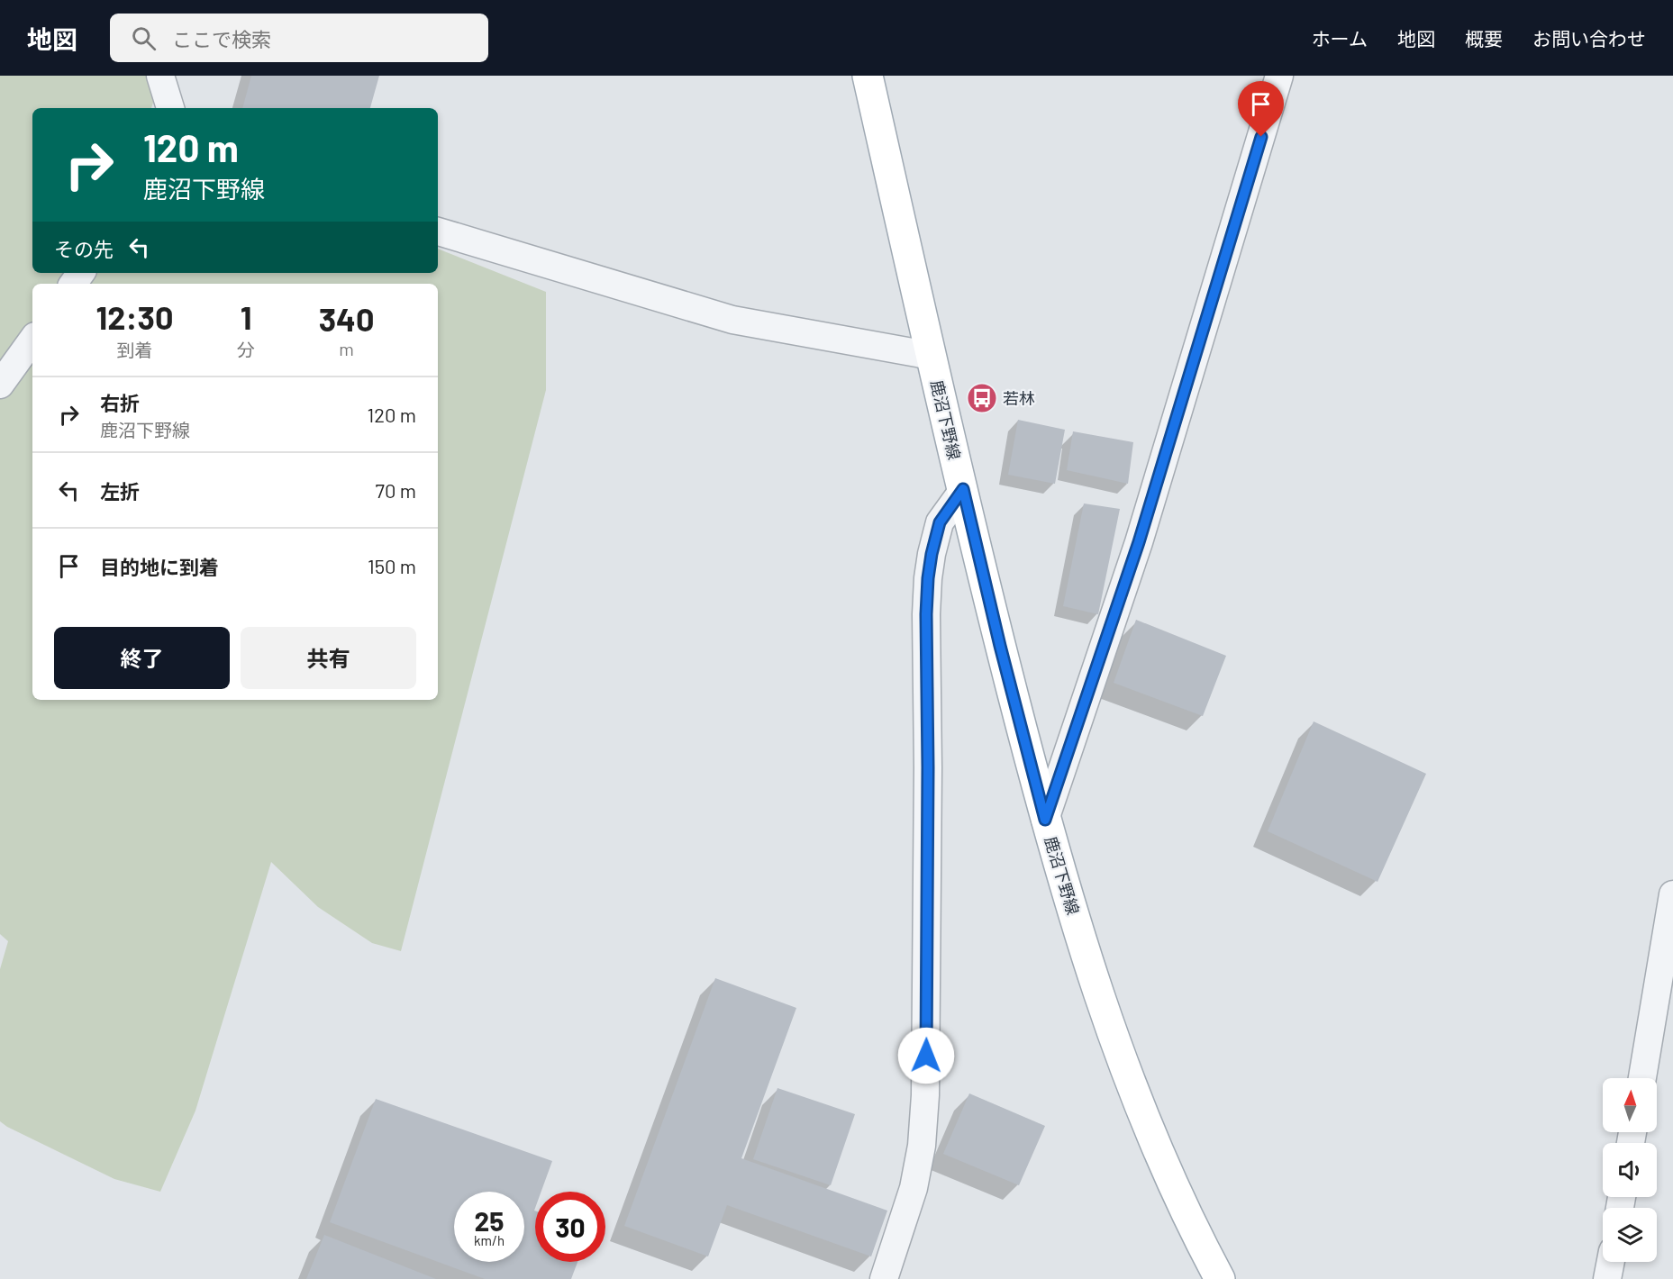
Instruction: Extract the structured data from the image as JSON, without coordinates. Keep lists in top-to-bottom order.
{
  "streets": {
    "main road": ["鹿沼下野線"]
  },
  "places": {
    "bus stop": ["若林"]
  },
  "north": "top",
  "page": {
    "header": "地図",
    "search": "ここで検索",
    "nav": [
      "ホーム",
      "地図",
      "概要",
      "お問い合わせ"
    ],
    "turn": ["120 m", "鹿沼下野線"],
    "then": "その先",
    "eta": [
      "12:30",
      "到着",
      "1",
      "分",
      "340",
      "m"
    ],
    "list": [
      {
        "name": "右折",
        "note": "鹿沼下野線",
        "value": "120 m"
      },
      {
        "name": "左折",
        "value": "70 m"
      },
      {
        "name": "目的地に到着",
        "value": "150 m"
      }
    ],
    "buttons": ["終了", "共有"],
    "speed": "25 km/h",
    "limit": "30"
  }
}
